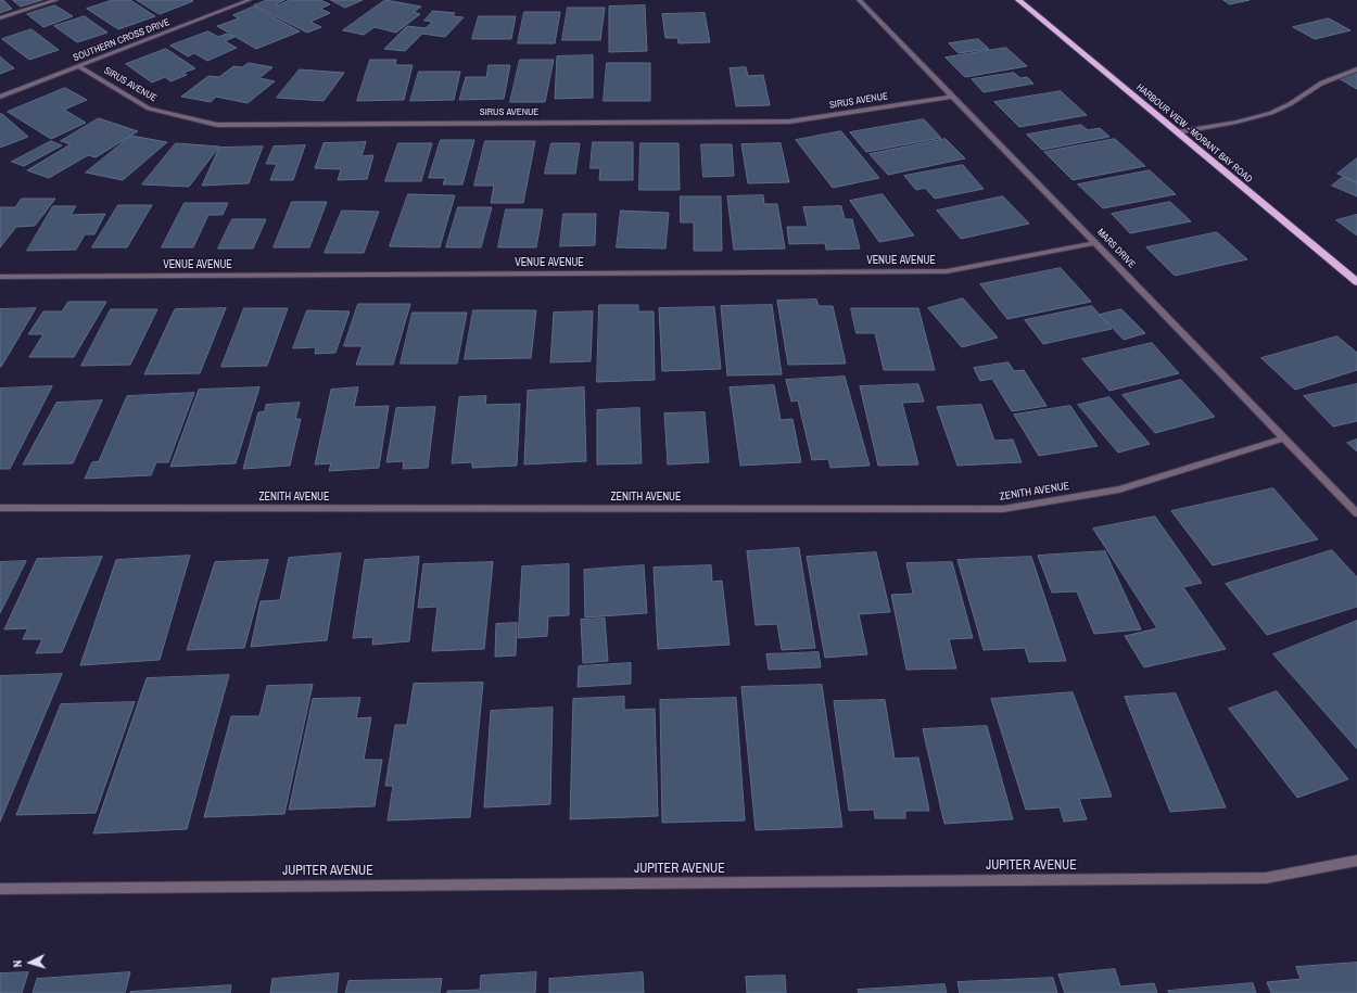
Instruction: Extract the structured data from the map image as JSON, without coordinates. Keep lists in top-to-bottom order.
{
  "streets": {
    "highway": ["HARBOUR VIEW - MORANT BAY ROAD"],
    "street": [
      "SOUTHERN CROSS DRIVE",
      "SIRUS AVENUE",
      "MARS DRIVE",
      "VENUE AVENUE",
      "ZENITH AVENUE",
      "JUPITER AVENUE"
    ]
  },
  "crossings": [
    ["SOUTHERN CROSS DRIVE", "SIRUS AVENUE"],
    ["SIRUS AVENUE", "MARS DRIVE"],
    ["MARS DRIVE", "VENUE AVENUE"],
    ["MARS DRIVE", "ZENITH AVENUE"]
  ],
  "north": "left"
}
